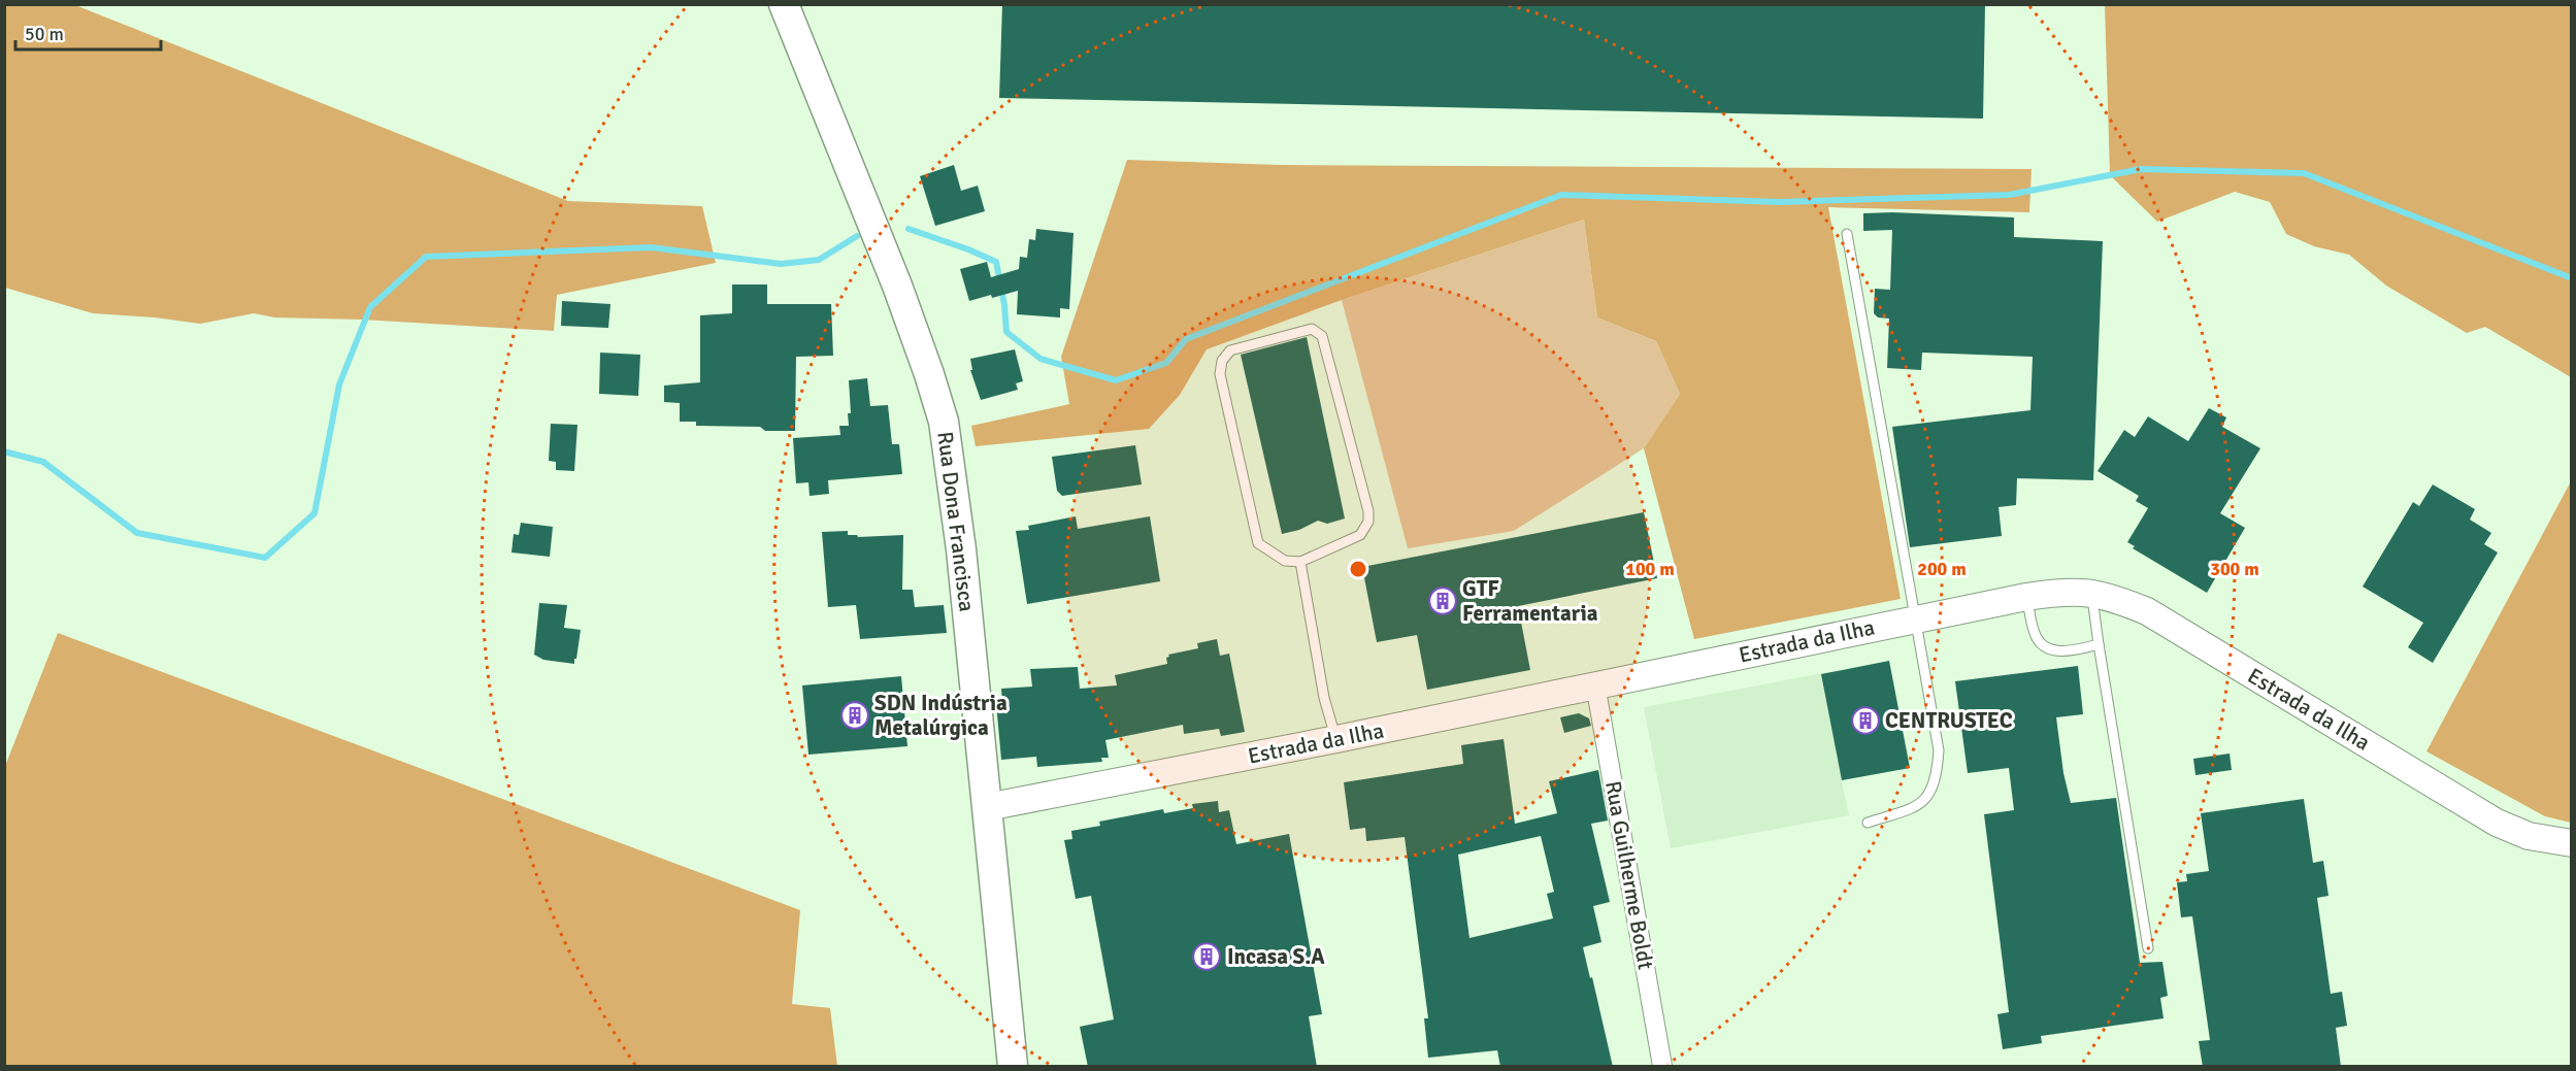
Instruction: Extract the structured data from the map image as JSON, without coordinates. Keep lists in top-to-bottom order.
{
  "streets": {
    "main road": ["Rua Dona Francisca"],
    "street": ["Estrada da Ilha", "Rua Guilherme Boldt"]
  },
  "crossings": [
    ["Rua Dona Francisca", "Estrada da Ilha"],
    ["Estrada da Ilha", "Rua Guilherme Boldt"]
  ],
  "places": {
    "building": [
      "GTF Ferramentaria",
      "SDN Indústria Metalúrgica",
      "CENTRUSTEC",
      "Incasa S.A"
    ]
  },
  "scale_bar": "50 m",
  "rings": ["100 m", "200 m", "300 m"]
}
